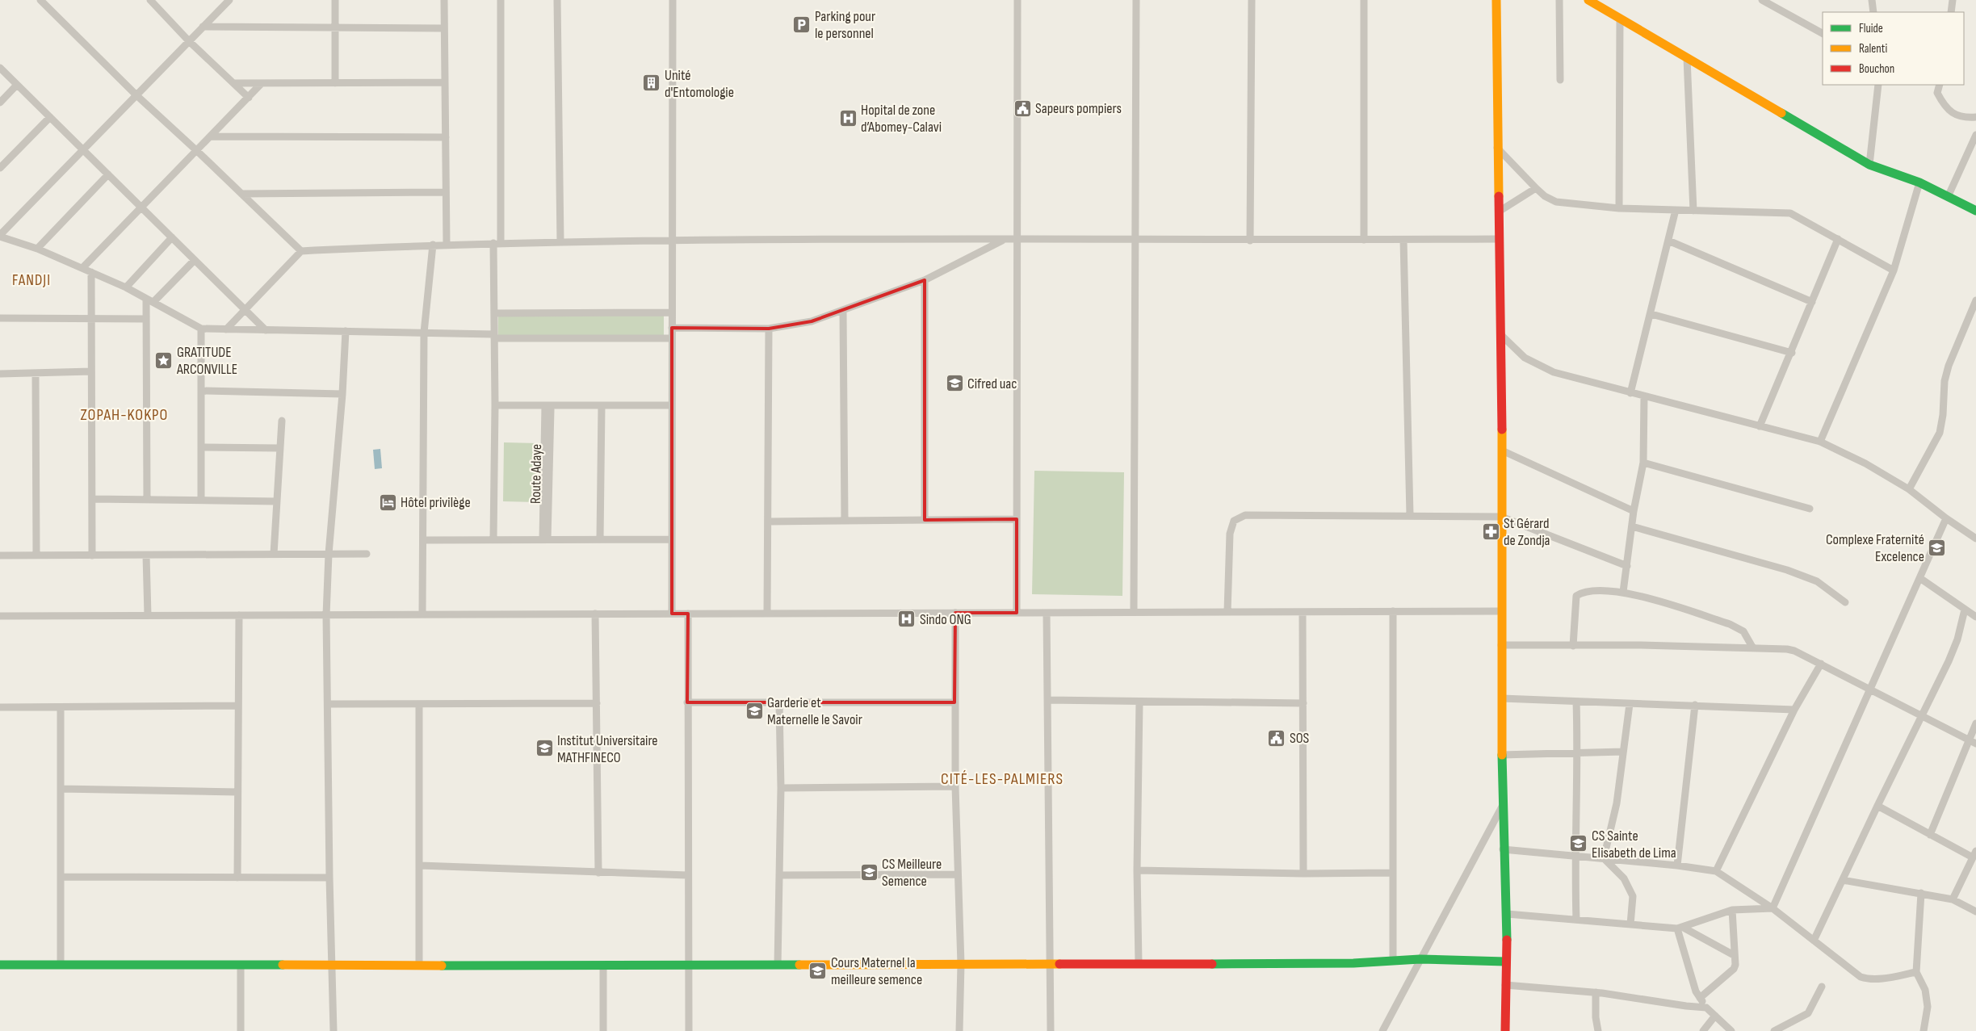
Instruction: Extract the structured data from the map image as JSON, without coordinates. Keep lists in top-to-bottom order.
{
  "districts": ["FANDJI", "ZOPAH-KOKPO", "CITÉ-LES-PALMIERS"],
  "places": {
    "parking": ["Parking pour le personnel"],
    "building": ["Unité d'Entomologie"],
    "public building": ["Sapeurs pompiers", "SOS"],
    "hospital": ["Hopital de zone d’Abomey-Calavi", "Sindo ONG"],
    "place": ["GRATITUDE ARCONVILLE"],
    "school or university": [
      "Cifred uac",
      "Complexe Fraternité Excelence",
      "Garderie et Maternelle le Savoir",
      "Institut Universitaire MATHFINECO",
      "CS Sainte Elisabeth de Lima",
      "CS Meilleure Semence",
      "Cours Maternel la meilleure semence"
    ],
    "hotel": ["Hôtel privilège"],
    "pharmacy": ["St Gérard de Zondja"]
  },
  "legend": ["Fluide", "Ralenti", "Bouchon"]
}
